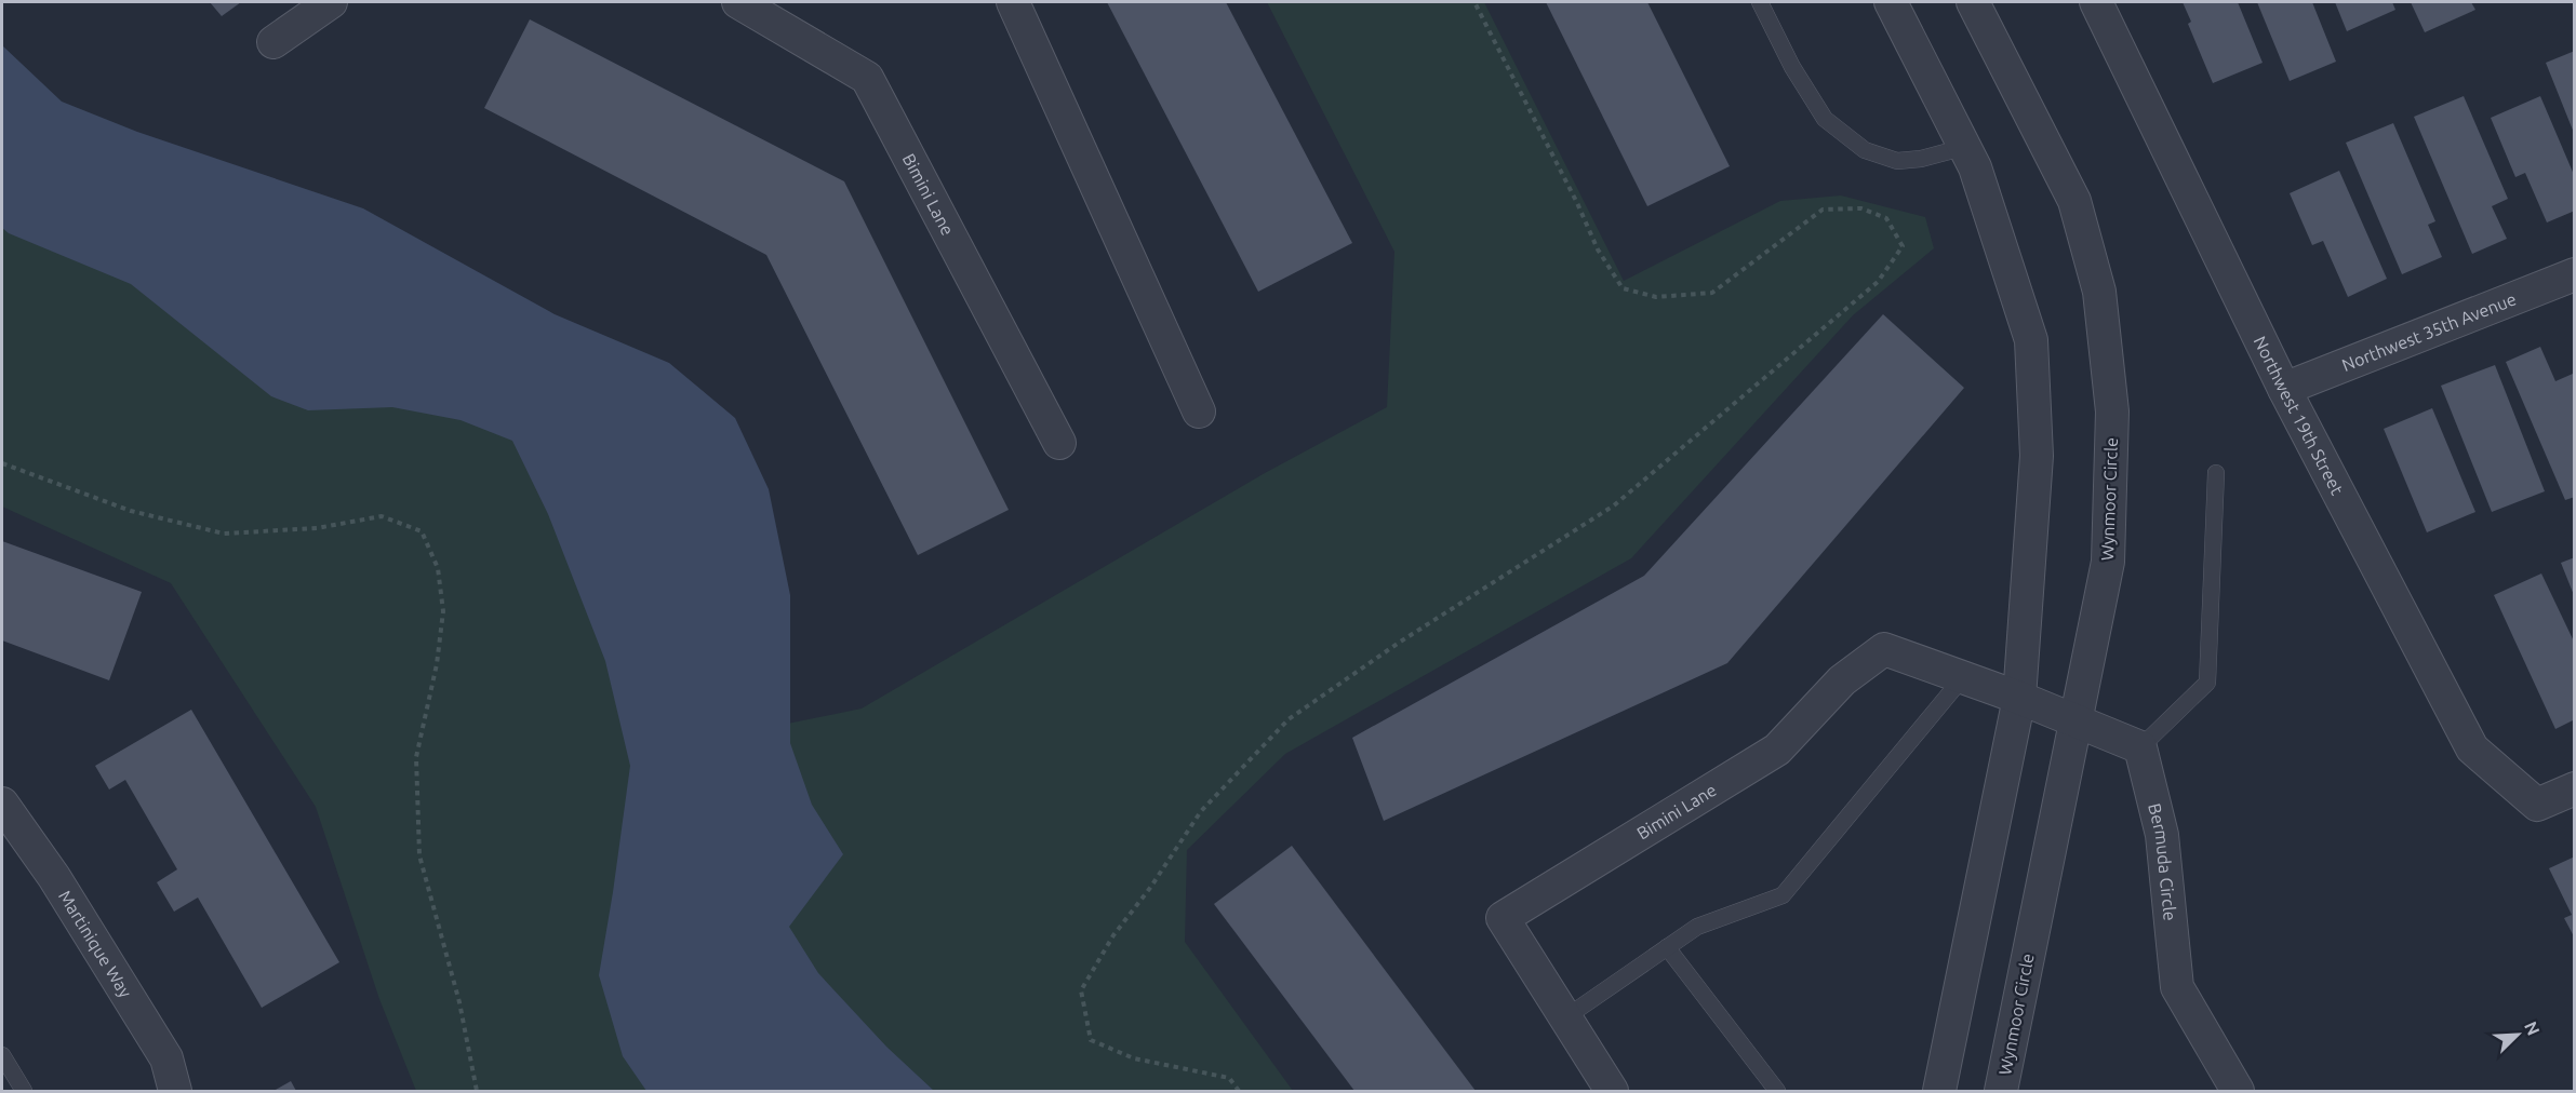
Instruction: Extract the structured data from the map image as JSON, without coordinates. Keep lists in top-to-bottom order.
{
  "streets": {
    "street": [
      "Bimini Lane",
      "Northwest 35th Avenue",
      "Northwest 19th Street",
      "Wynmoor Circle",
      "Bermuda Circle",
      "Martinique Way"
    ]
  },
  "crossings": [
    ["Northwest 35th Avenue", "Northwest 19th Street"]
  ],
  "north": "top right"
}
